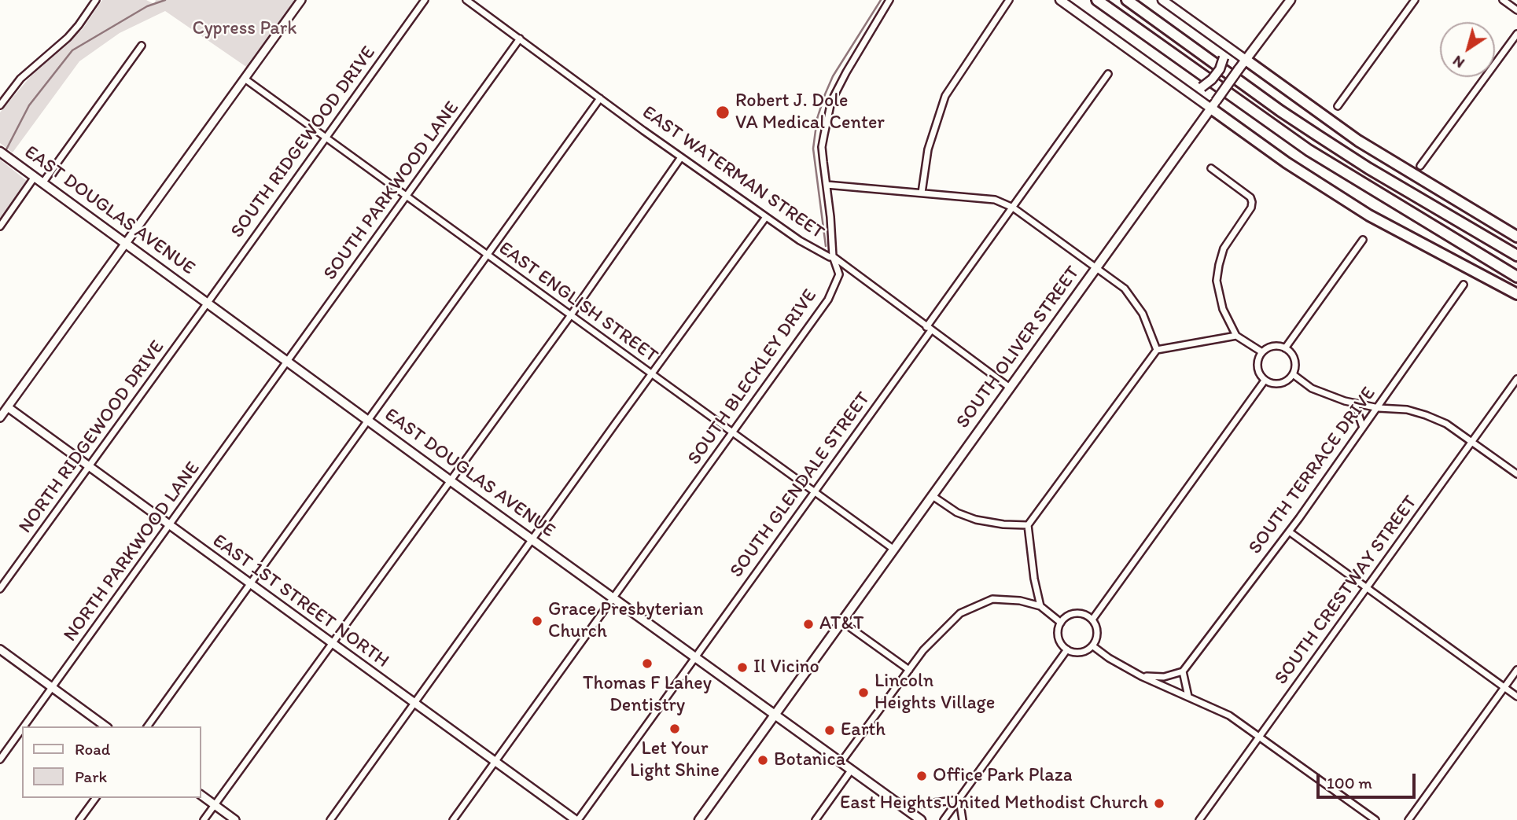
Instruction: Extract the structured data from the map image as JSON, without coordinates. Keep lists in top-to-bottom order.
{
  "streets": {
    "main road": ["EAST DOUGLAS AVENUE", "SOUTH OLIVER STREET"],
    "street": [
      "SOUTH RIDGEWOOD DRIVE",
      "EAST WATERMAN STREET",
      "SOUTH PARKWOOD LANE",
      "EAST ENGLISH STREET",
      "SOUTH BLECKLEY DRIVE",
      "NORTH RIDGEWOOD DRIVE",
      "SOUTH TERRACE DRIVE",
      "SOUTH GLENDALE STREET",
      "NORTH PARKWOOD LANE",
      "SOUTH CRESTWAY STREET",
      "EAST 1ST STREET NORTH"
    ]
  },
  "crossings": [
    ["SOUTH RIDGEWOOD DRIVE", "EAST DOUGLAS AVENUE"],
    ["SOUTH RIDGEWOOD DRIVE", "EAST ENGLISH STREET"],
    ["SOUTH RIDGEWOOD DRIVE", "NORTH RIDGEWOOD DRIVE"],
    ["EAST WATERMAN STREET", "SOUTH PARKWOOD LANE"],
    ["EAST WATERMAN STREET", "SOUTH OLIVER STREET"],
    ["EAST WATERMAN STREET", "SOUTH BLECKLEY DRIVE"],
    ["EAST WATERMAN STREET", "SOUTH GLENDALE STREET"],
    ["SOUTH PARKWOOD LANE", "EAST DOUGLAS AVENUE"],
    ["SOUTH PARKWOOD LANE", "EAST ENGLISH STREET"],
    ["SOUTH PARKWOOD LANE", "NORTH PARKWOOD LANE"],
    ["EAST DOUGLAS AVENUE", "SOUTH OLIVER STREET"],
    ["EAST DOUGLAS AVENUE", "SOUTH BLECKLEY DRIVE"],
    ["EAST DOUGLAS AVENUE", "NORTH RIDGEWOOD DRIVE"],
    ["EAST DOUGLAS AVENUE", "SOUTH GLENDALE STREET"],
    ["EAST DOUGLAS AVENUE", "NORTH PARKWOOD LANE"],
    ["EAST ENGLISH STREET", "SOUTH OLIVER STREET"],
    ["EAST ENGLISH STREET", "SOUTH BLECKLEY DRIVE"],
    ["EAST ENGLISH STREET", "SOUTH GLENDALE STREET"],
    ["SOUTH BLECKLEY DRIVE", "EAST 1ST STREET NORTH"],
    ["NORTH RIDGEWOOD DRIVE", "EAST 1ST STREET NORTH"],
    ["SOUTH GLENDALE STREET", "EAST 1ST STREET NORTH"],
    ["NORTH PARKWOOD LANE", "EAST 1ST STREET NORTH"]
  ],
  "parks": ["Cypress Park"],
  "places": [
    "Robert J. Dole VA Medical Center",
    "Grace Presbyterian Church",
    "AT&T",
    "Thomas F Lahey Dentistry",
    "Il Vicino",
    "Lincoln Heights Village",
    "Let Your Light Shine",
    "Earth",
    "Botanica",
    "Office Park Plaza",
    "East Heights United Methodist Church"
  ],
  "legend": ["Road", "Park"],
  "scale_bar": "100 m",
  "north": "bottom left"
}
